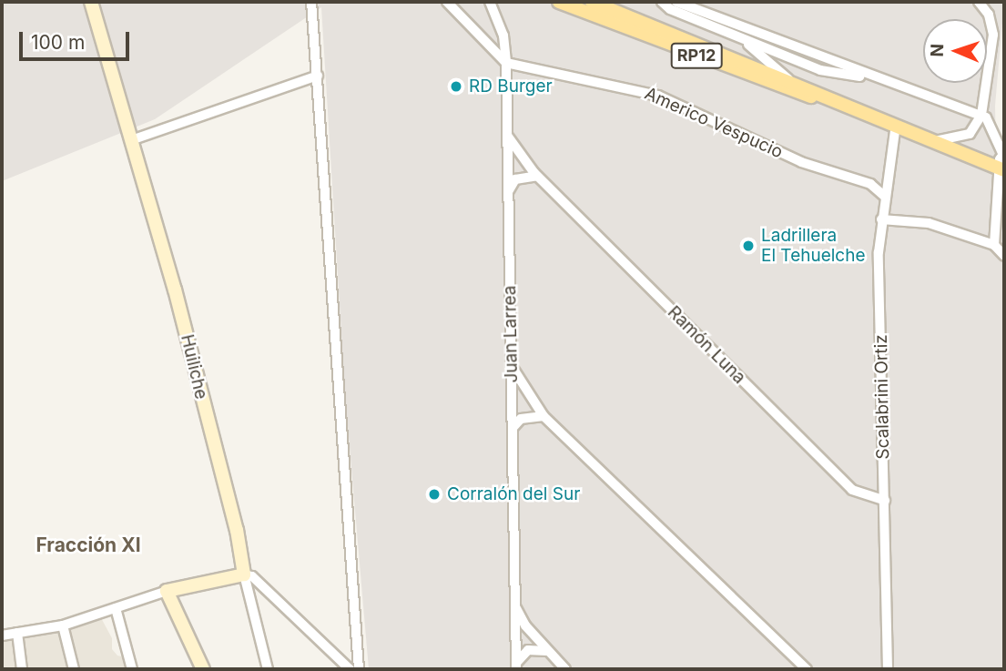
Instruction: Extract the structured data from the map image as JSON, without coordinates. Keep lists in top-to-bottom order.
{
  "streets": {
    "main road": ["RP12"],
    "street": [
      "Americo Vespucio",
      "Juan Larrea",
      "Ramón Luna",
      "Huiliche",
      "Scalabrini Ortiz"
    ]
  },
  "crossings": [
    ["RP12", "Scalabrini Ortiz"],
    ["Americo Vespucio", "Juan Larrea"],
    ["Americo Vespucio", "Scalabrini Ortiz"],
    ["Juan Larrea", "Ramón Luna"],
    ["Ramón Luna", "Scalabrini Ortiz"]
  ],
  "districts": ["Fracción XI"],
  "places": ["RD Burger", "Ladrillera El Tehuelche", "Corralón del Sur"],
  "scale_bar": "100 m",
  "north": "left"
}
